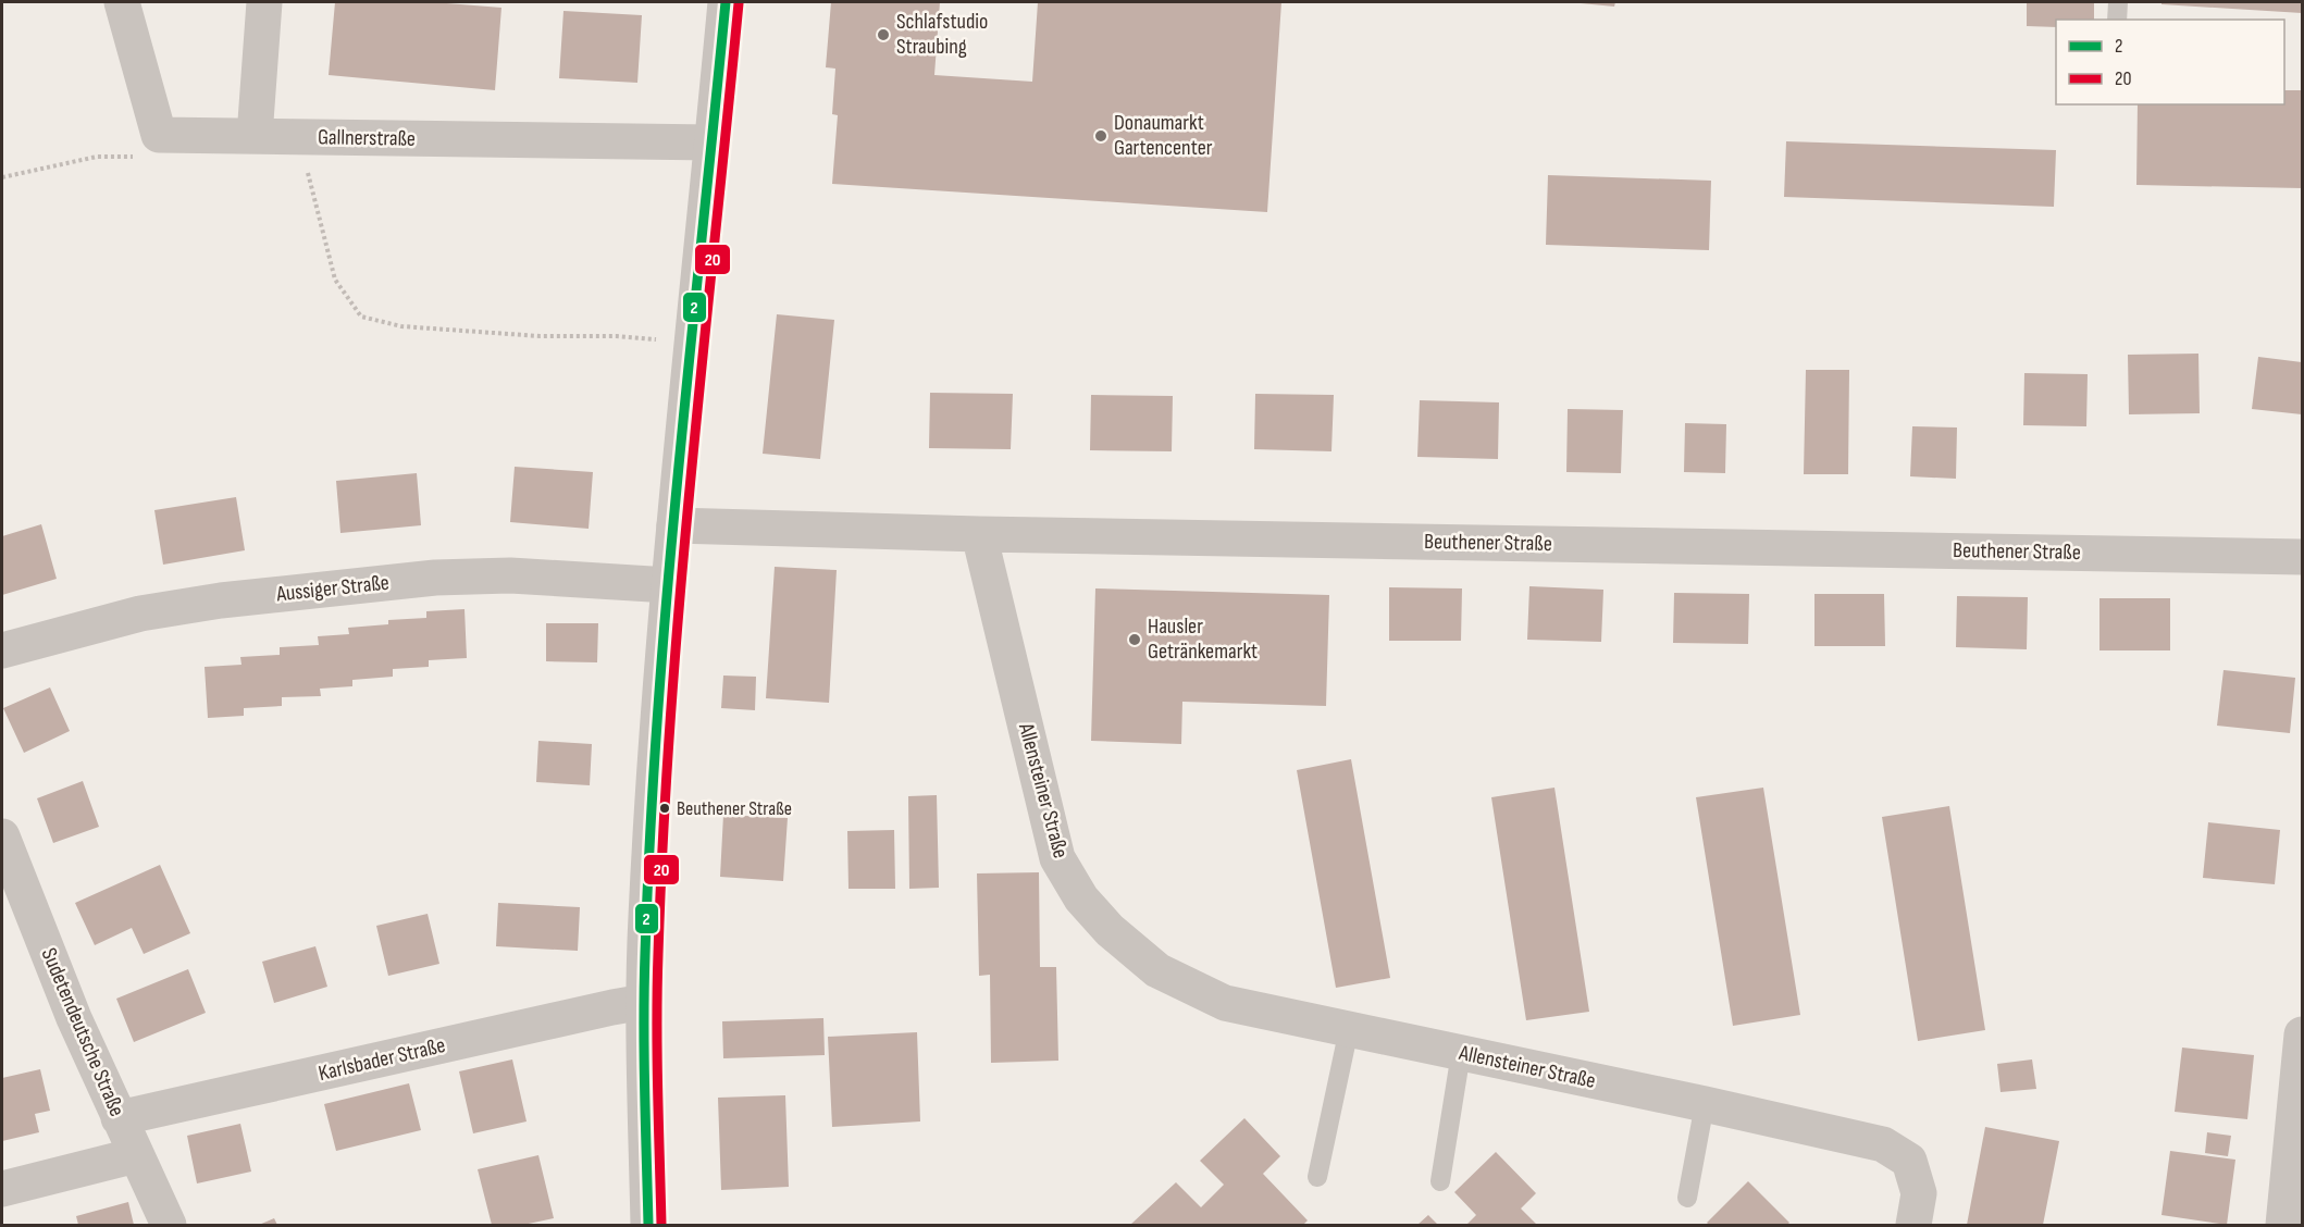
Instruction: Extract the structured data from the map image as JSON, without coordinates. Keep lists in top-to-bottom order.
{
  "streets": {
    "street": [
      "Gallnerstraße",
      "Beuthener Straße",
      "Aussiger Straße",
      "Allensteiner Straße",
      "Sudetendeutsche Straße",
      "Karlsbader Straße"
    ]
  },
  "crossings": [
    ["Beuthener Straße", "Allensteiner Straße"],
    ["Sudetendeutsche Straße", "Karlsbader Straße"]
  ],
  "places": [
    "Schlafstudio Straubing",
    "Donaumarkt Gartencenter",
    "Hausler Getränkemarkt",
    "Beuthener Straße"
  ],
  "lines": ["transit line 2", "transit line 20"],
  "legend": ["2", "20"]
}
